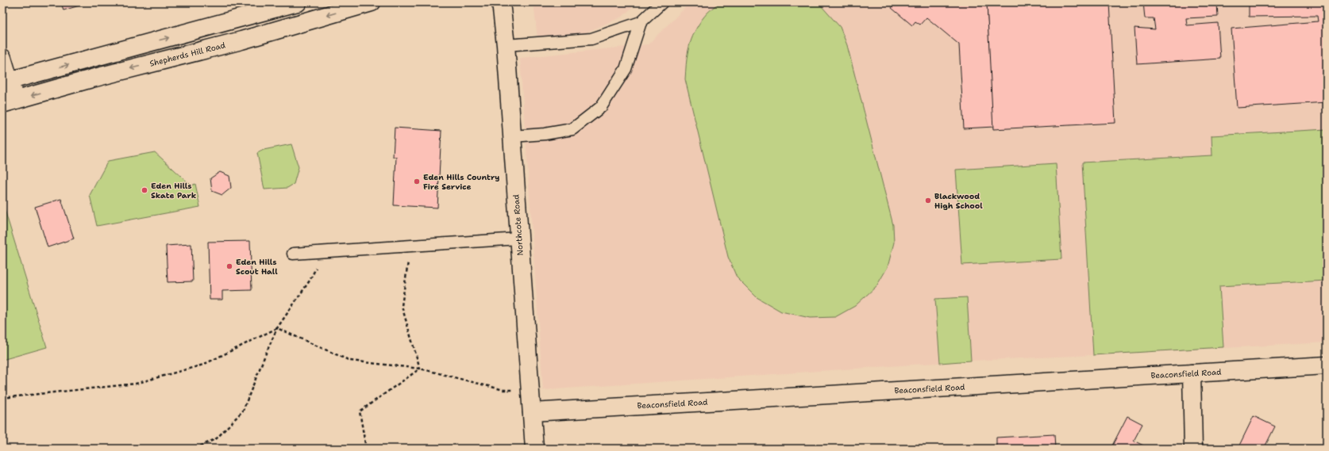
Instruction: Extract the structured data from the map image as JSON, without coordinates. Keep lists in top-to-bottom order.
{
  "streets": {
    "street": ["Shepherds Hill Road", "Northcote Road", "Beaconsfield Road"]
  },
  "crossings": [
    ["Northcote Road", "Beaconsfield Road"]
  ],
  "places": [
    "Eden Hills Country Fire Service",
    "Eden Hills Skate Park",
    "Blackwood High School",
    "Eden Hills Scout Hall"
  ]
}
